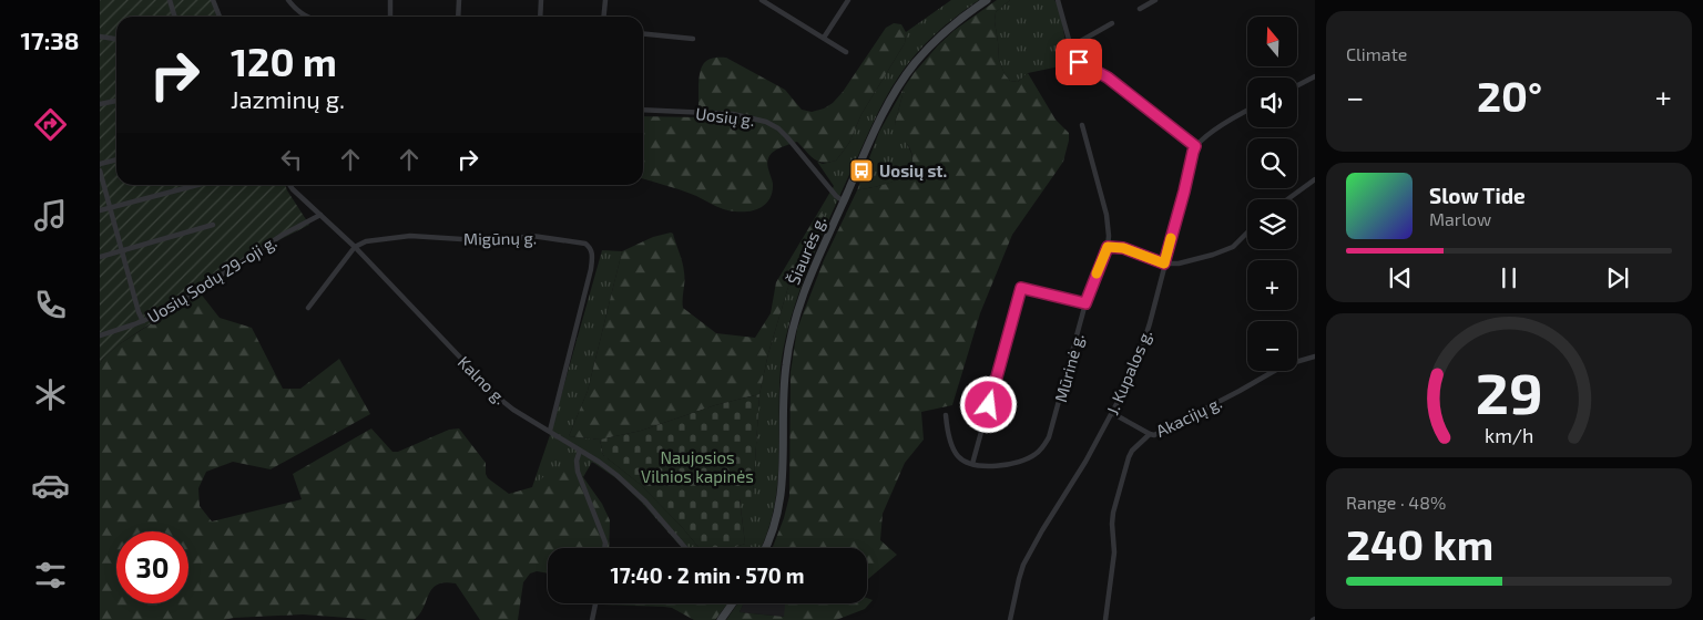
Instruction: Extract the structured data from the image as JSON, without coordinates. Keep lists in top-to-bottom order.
{
  "streets": {
    "main road": ["Šiaurės g."],
    "street": [
      "Uosių g.",
      "Migūnų g.",
      "Uosių Sodų 29-oji g.",
      "Mūrinė g.",
      "J. Kupalos g.",
      "Kalno g.",
      "Akacijų g."
    ]
  },
  "crossings": [
    ["Uosių g.", "Šiaurės g."],
    ["Migūnų g.", "Kalno g."],
    ["Uosių Sodų 29-oji g.", "Kalno g."]
  ],
  "parks": ["Naujosios Vilnios kapinės"],
  "places": {
    "bus stop": ["Uosių st."]
  },
  "north": "top",
  "page": {
    "tabs": "17:38",
    "tile": [
      "Climate",
      ["Range · 48%", "240 km"]
    ],
    "map_buttons": ["+", "−"],
    "turn": ["120 m", "Jazminų g."],
    "heat": ["−", "20°", "+"],
    "song": ["Slow Tide", "Marlow"],
    "limit": "30",
    "trip": "17:40 · 2 min · 570 m",
    "gauge": ["29", "km/h"]
  }
}
